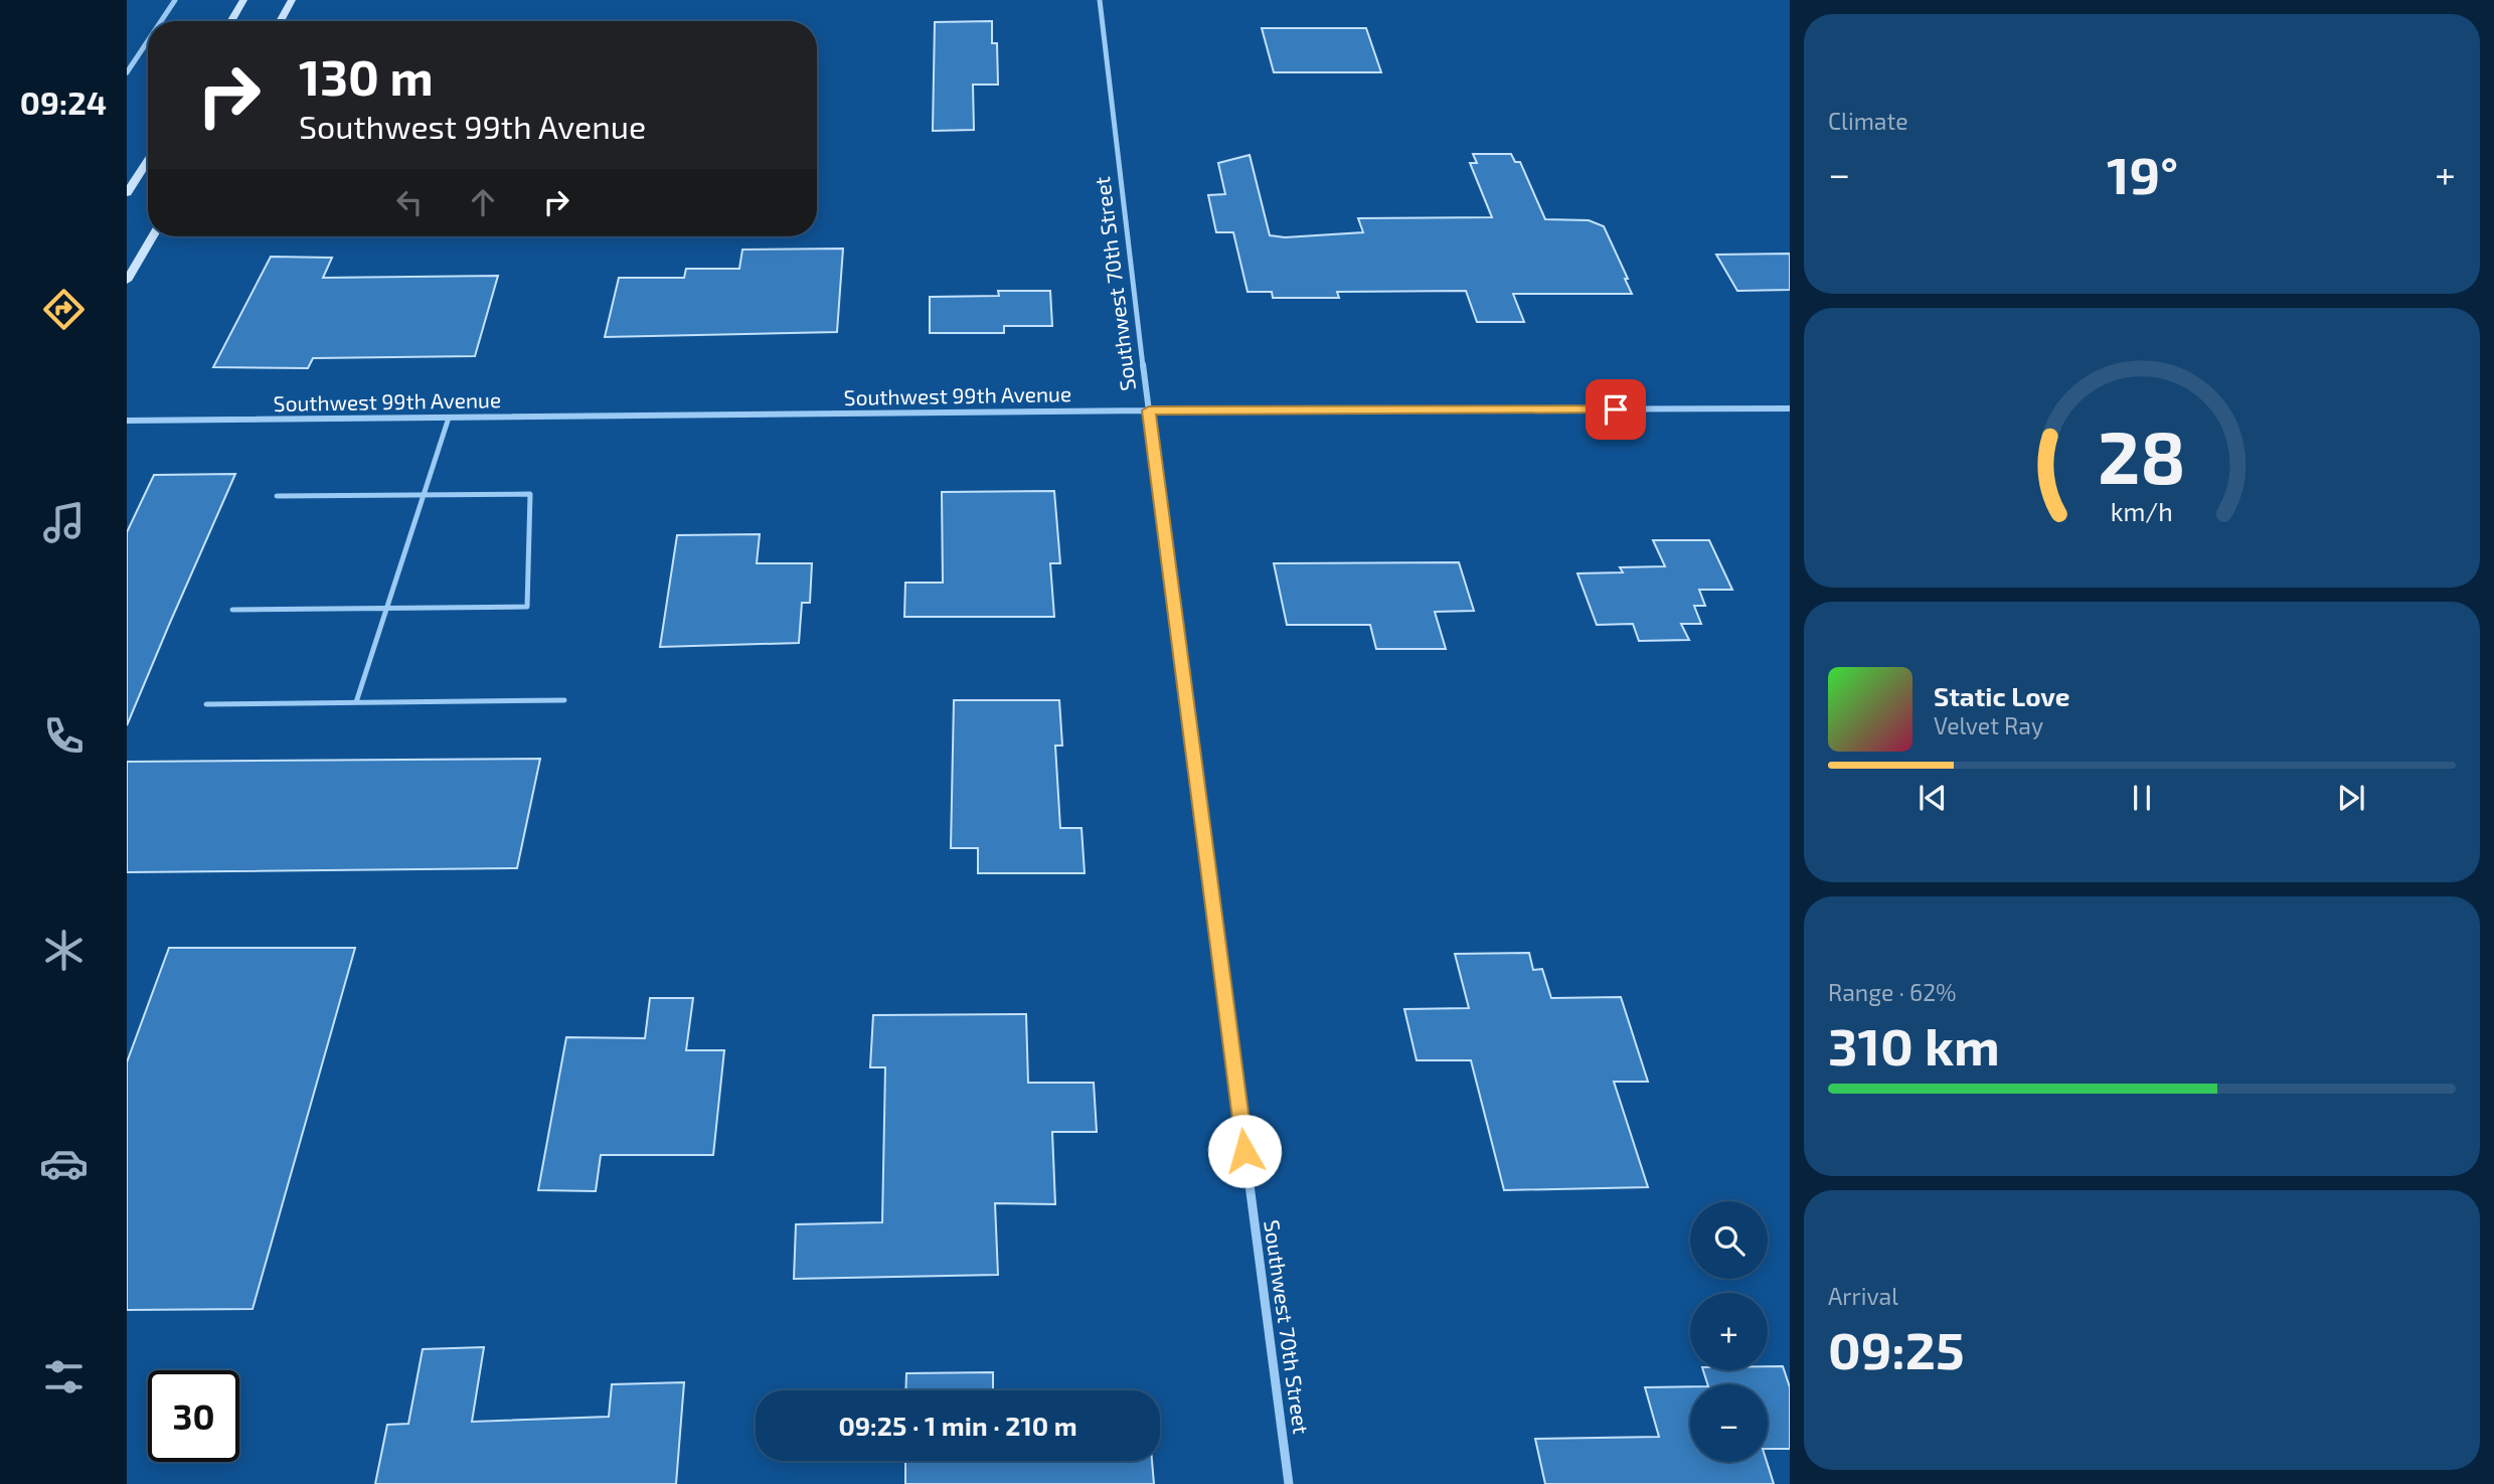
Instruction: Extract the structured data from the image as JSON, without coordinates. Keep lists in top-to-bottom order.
{
  "streets": {
    "street": ["Southwest 70th Street", "Southwest 99th Avenue"]
  },
  "crossings": [
    ["Southwest 70th Street", "Southwest 99th Avenue"]
  ],
  "page": {
    "tabs": "09:24",
    "tile": [
      "Climate",
      ["Range · 62%", "310 km"],
      ["Arrival", "09:25"]
    ],
    "turn": ["130 m", "Southwest 99th Avenue"],
    "heat": ["−", "19°", "+"],
    "song": ["Static Love", "Velvet Ray"],
    "map_buttons": ["+", "−"],
    "limit": "30",
    "trip": "09:25 · 1 min · 210 m",
    "gauge": ["28", "km/h"]
  }
}
